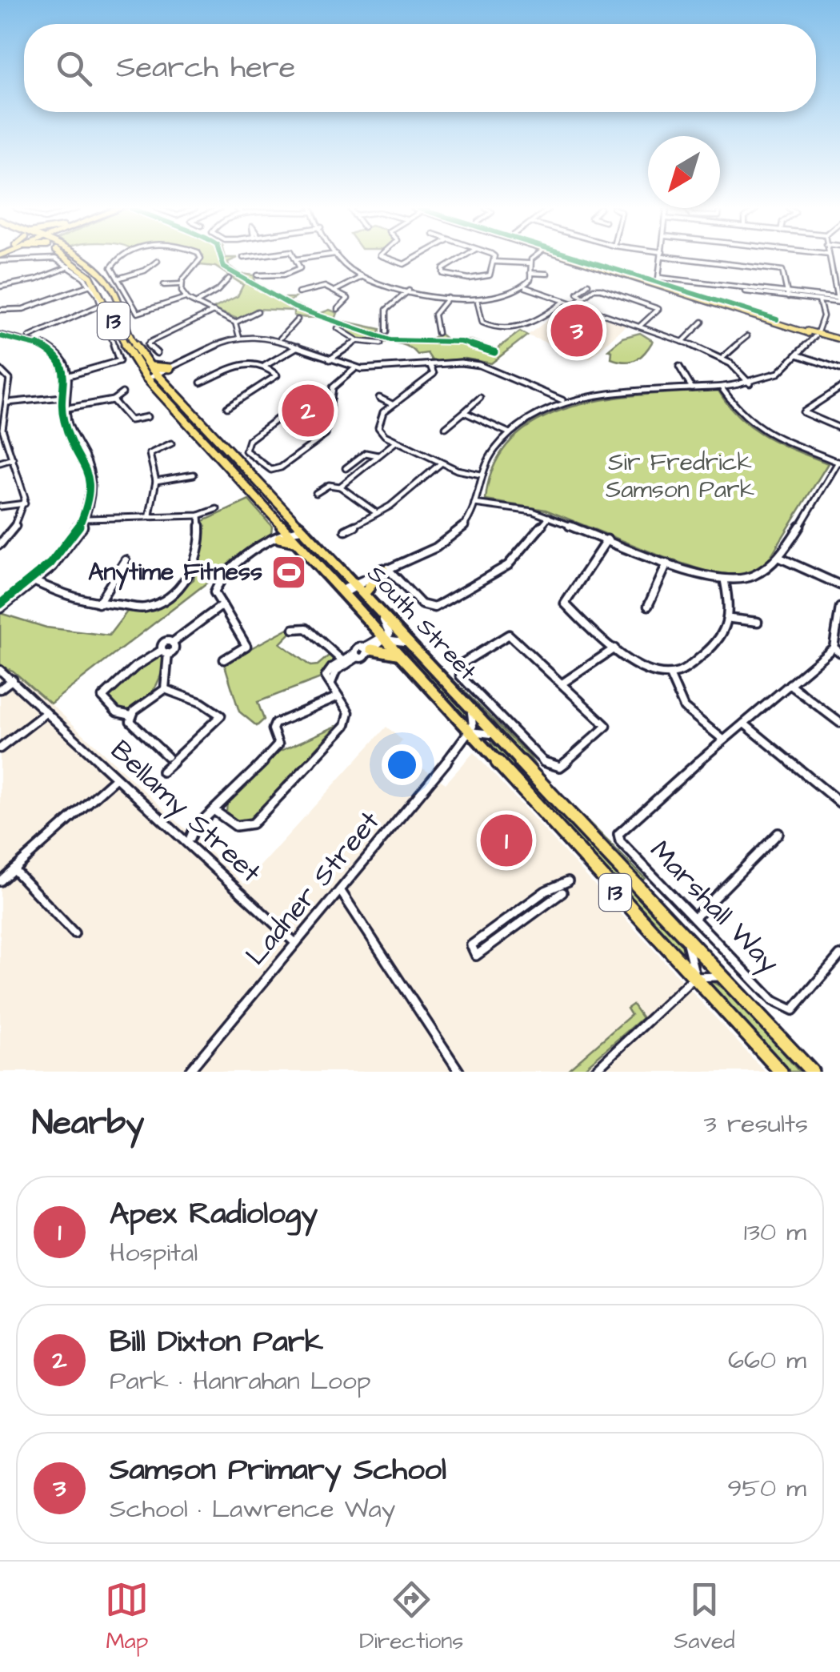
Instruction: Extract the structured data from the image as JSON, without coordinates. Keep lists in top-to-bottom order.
{
  "streets": {
    "highway": ["13", "South Street"],
    "street": ["Bellamy Street", "Ladner Street", "Marshall Way"]
  },
  "crossings": [
    ["South Street", "Ladner Street"],
    ["Bellamy Street", "Ladner Street"]
  ],
  "parks": ["Sir Fredrick Samson Park"],
  "places": {
    "sports": ["Anytime Fitness"]
  },
  "north": "bottom left",
  "page": {
    "search": "Search here",
    "pins": ["3", "2", "1"],
    "heading": ["Nearby", "3 results"],
    "list": [
      {
        "mark": "1",
        "name": "Apex Radiology",
        "note": "Hospital",
        "value": "130 m"
      },
      {
        "mark": "2",
        "name": "Bill Dixton Park",
        "note": "Park · Hanrahan Loop",
        "value": "660 m"
      },
      {
        "mark": "3",
        "name": "Samson Primary School",
        "note": "School · Lawrence Way",
        "value": "950 m"
      }
    ],
    "nav": ["Map", "Directions", "Saved"]
  }
}
